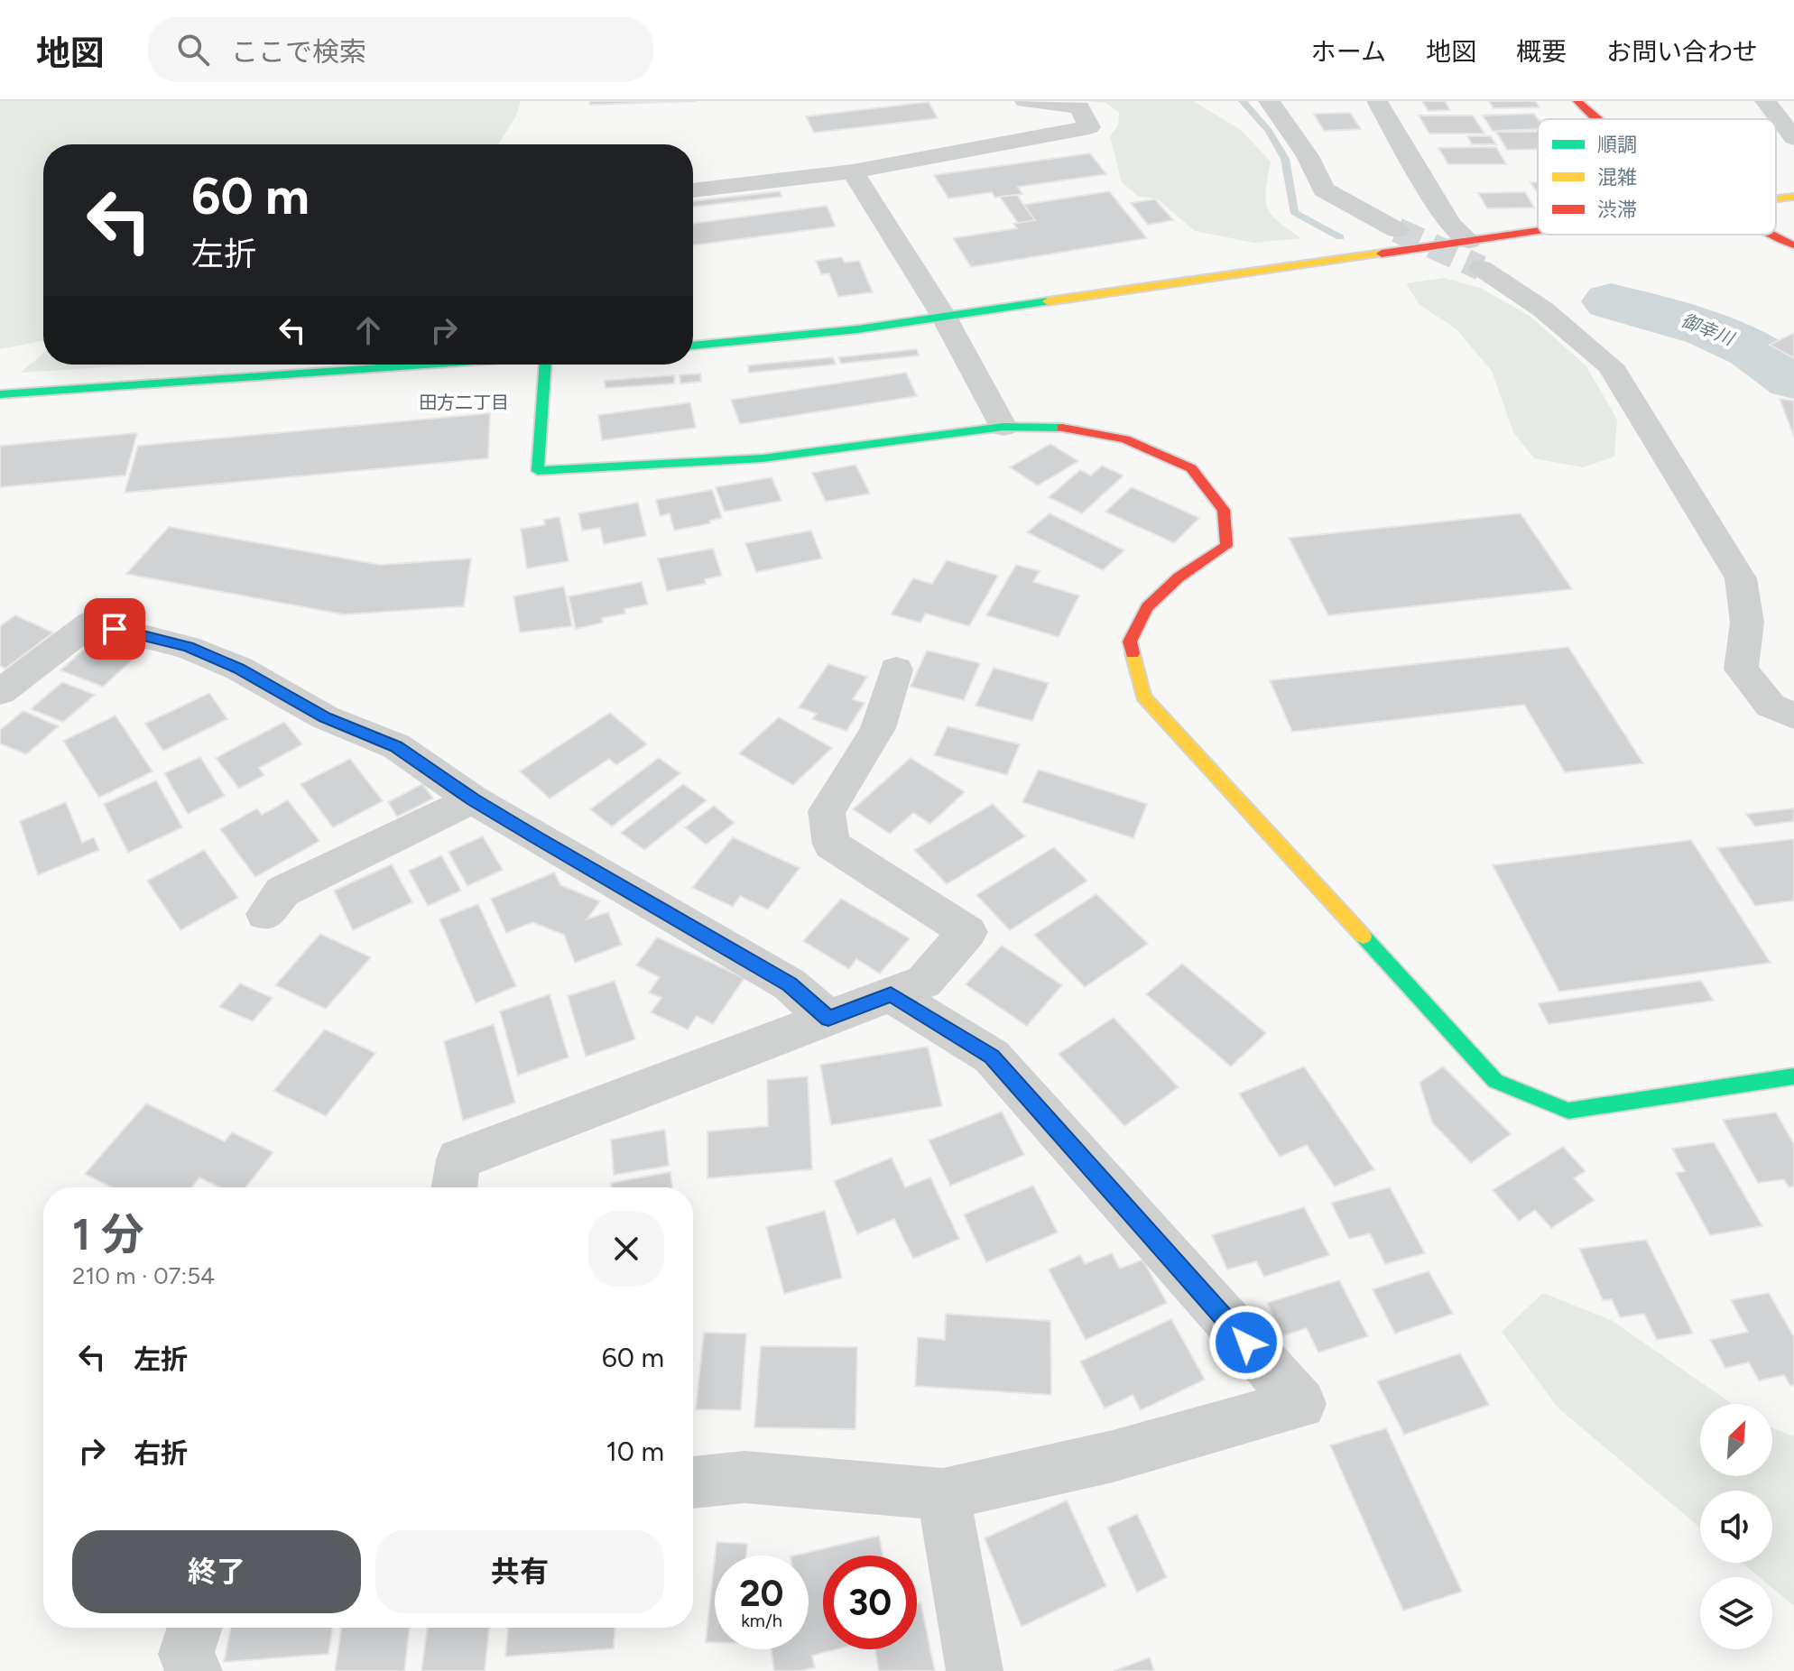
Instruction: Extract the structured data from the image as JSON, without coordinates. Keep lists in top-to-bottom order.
{
  "districts": ["田方二丁目"],
  "water": ["御幸川"],
  "legend": ["順調", "混雑", "渋滞"],
  "north": "top right",
  "page": {
    "header": "地図",
    "search": "ここで検索",
    "nav": [
      "ホーム",
      "地図",
      "概要",
      "お問い合わせ"
    ],
    "turn": ["60 m", "左折"],
    "heading": ["1 分", "210 m · 07:54"],
    "list": [
      {
        "name": "左折",
        "value": "60 m"
      },
      {
        "name": "右折",
        "value": "10 m"
      }
    ],
    "buttons": ["終了", "共有"],
    "speed": "20 km/h",
    "limit": "30"
  }
}
